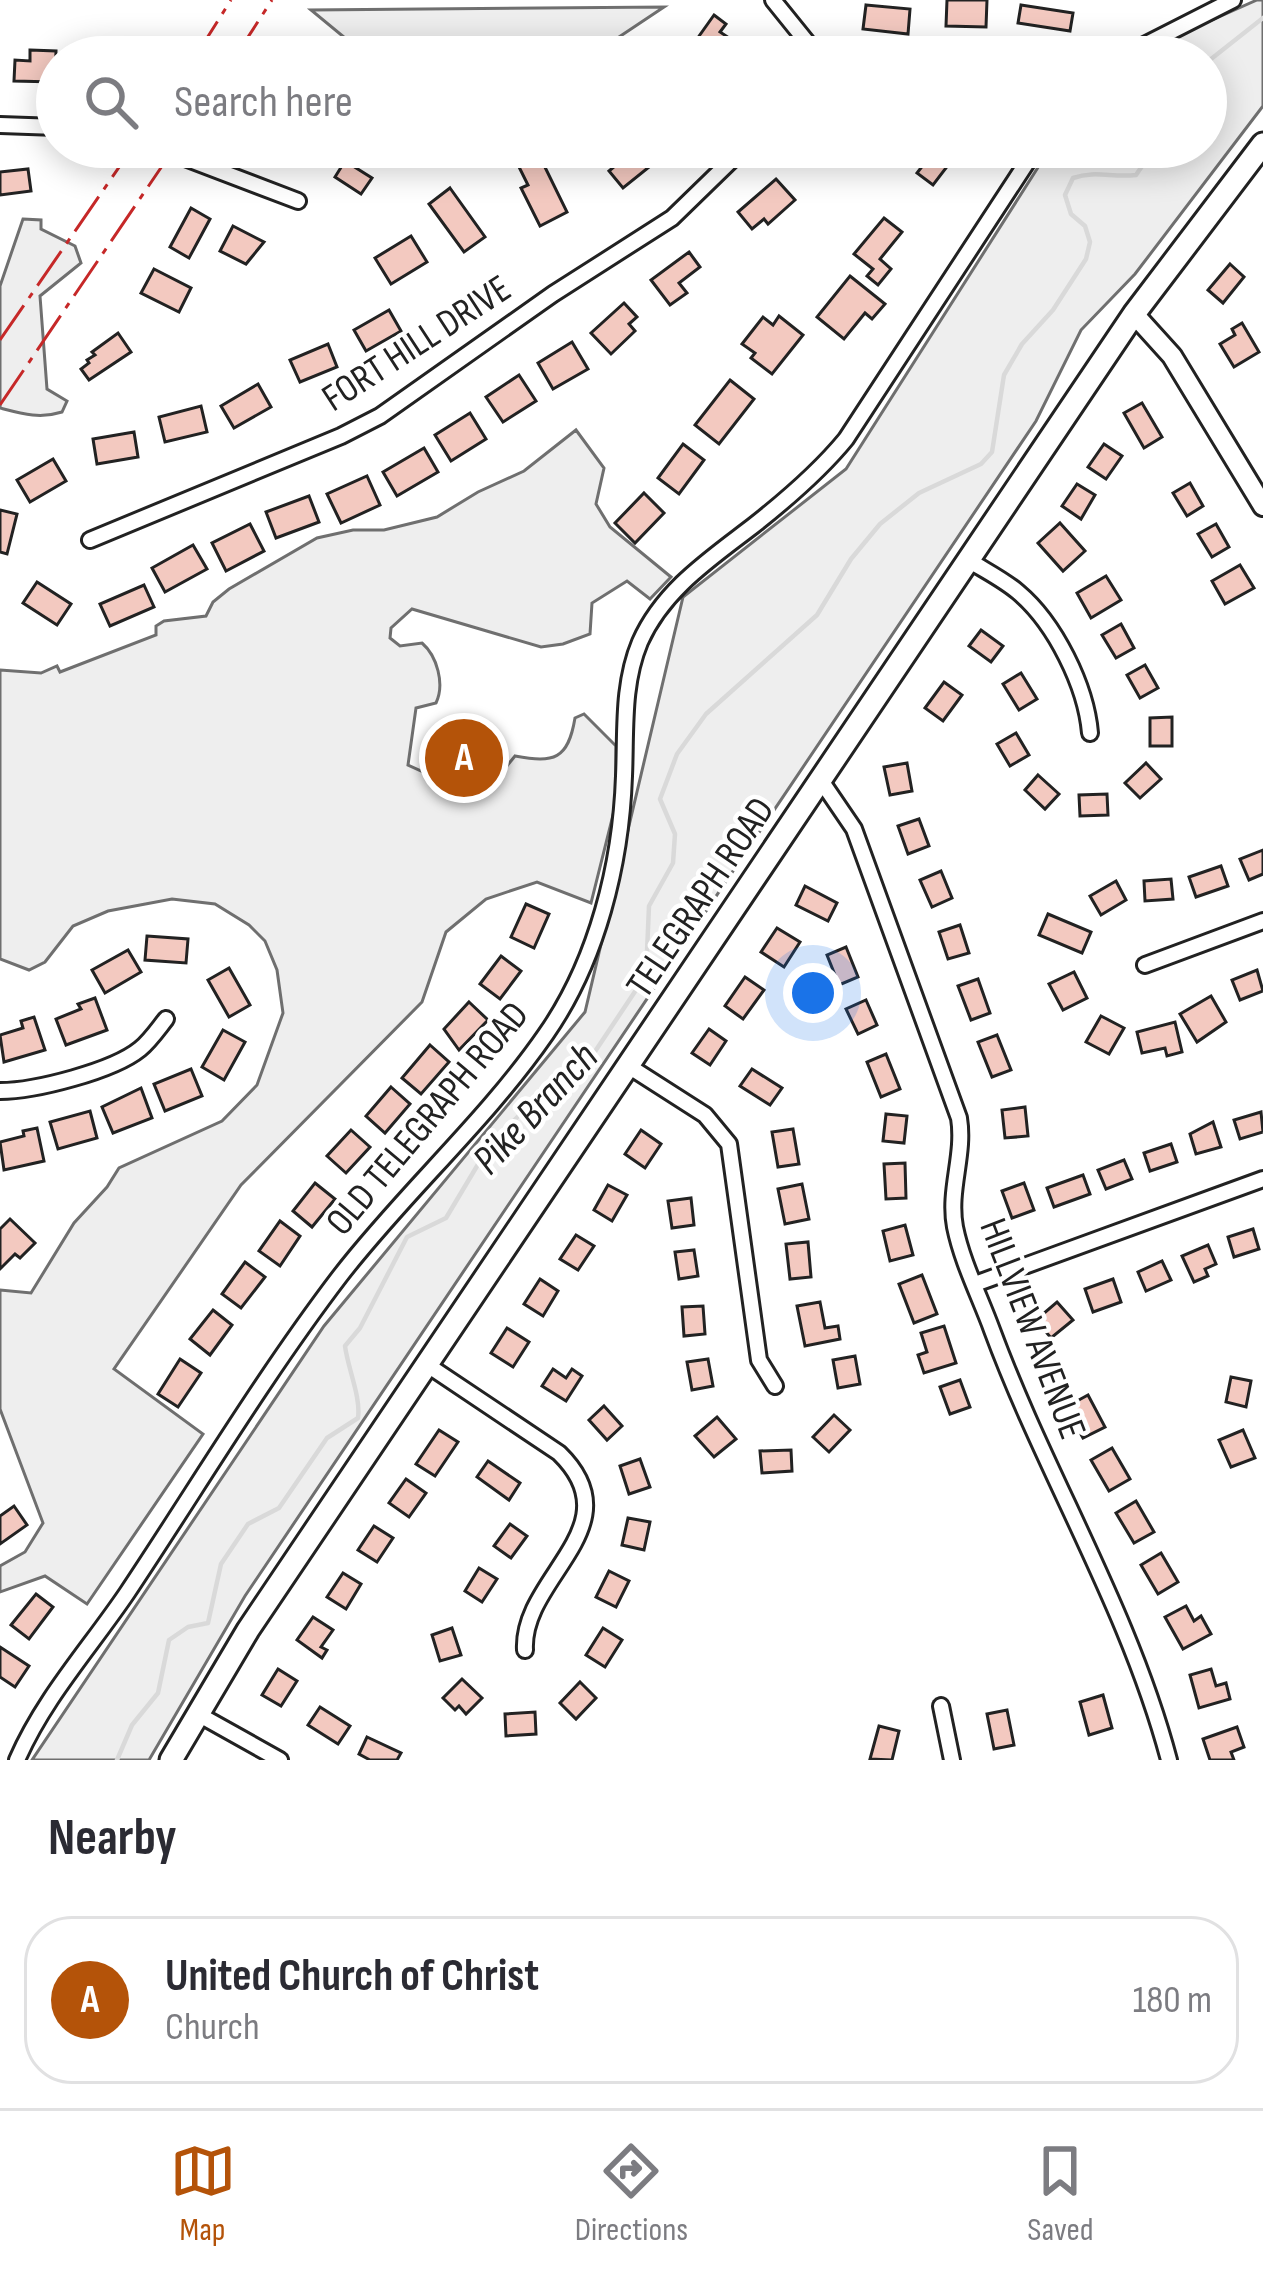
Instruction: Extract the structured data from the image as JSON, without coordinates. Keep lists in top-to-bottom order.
{
  "streets": {
    "main road": ["TELEGRAPH ROAD"],
    "street": ["FORT HILL DRIVE", "OLD TELEGRAPH ROAD", "HILLVIEW AVENUE"]
  },
  "crossings": [
    ["TELEGRAPH ROAD", "HILLVIEW AVENUE"]
  ],
  "water": ["Pike Branch"],
  "page": {
    "search": "Search here",
    "pins": "A",
    "heading": "Nearby",
    "list": [
      {
        "mark": "A",
        "name": "United Church of Christ",
        "note": "Church",
        "value": "180 m"
      }
    ],
    "nav": ["Map", "Directions", "Saved"]
  }
}
